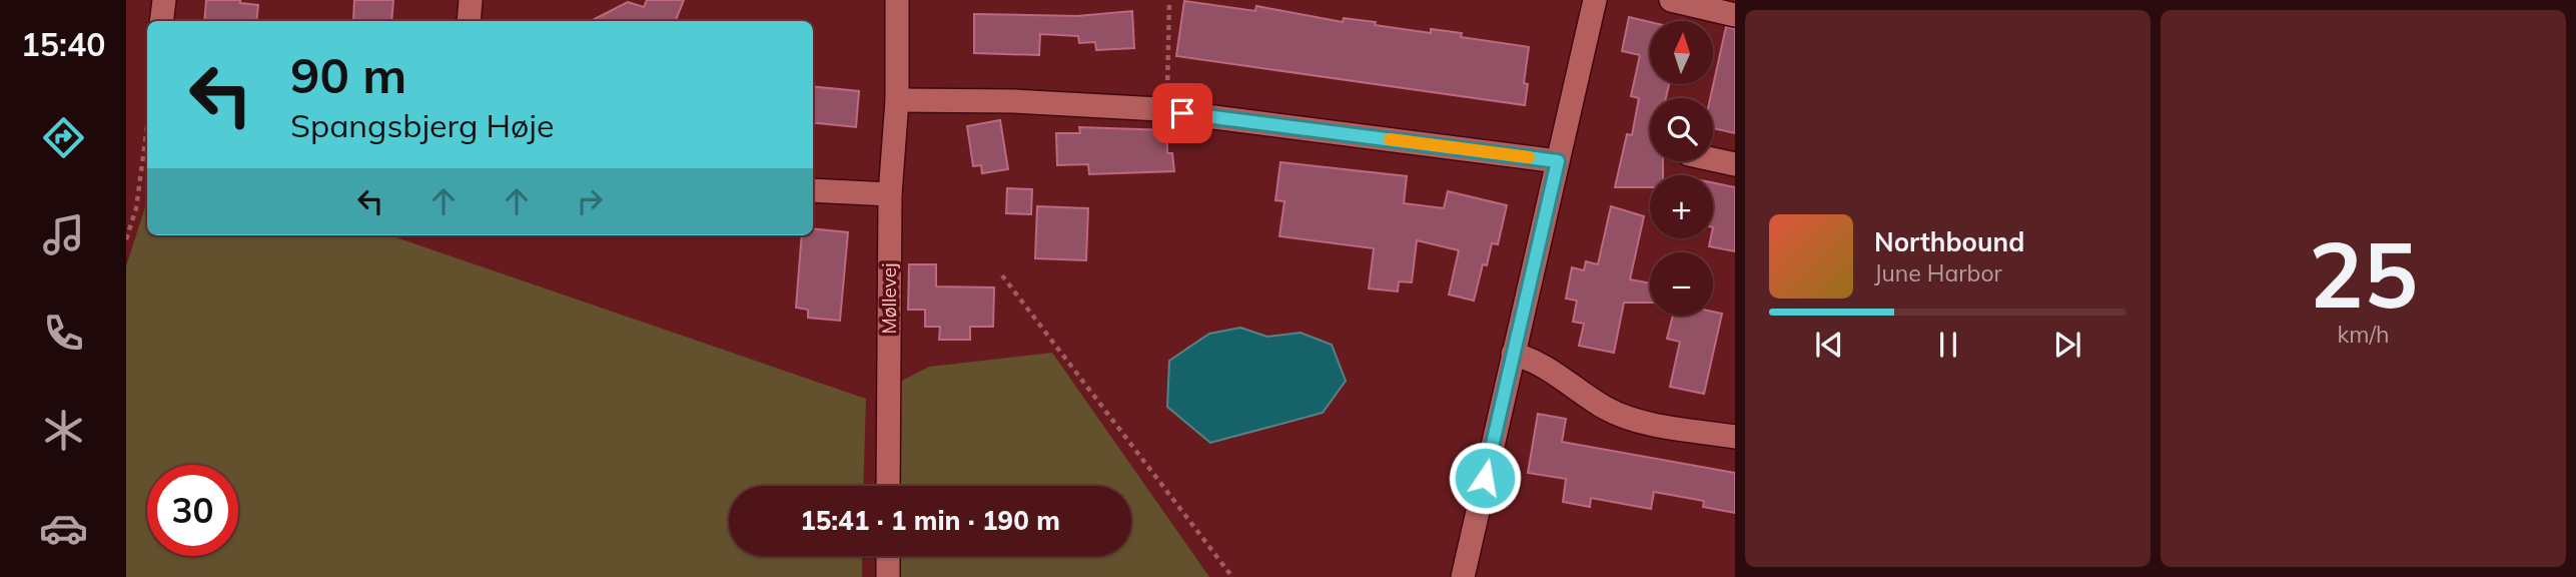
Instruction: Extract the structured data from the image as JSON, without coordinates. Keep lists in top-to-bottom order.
{
  "streets": {
    "street": ["Møllevej"]
  },
  "north": "top",
  "page": {
    "tabs": "15:40",
    "tile": ["25", "km/h"],
    "map_buttons": ["+", "−"],
    "turn": ["90 m", "Spangsbjerg Høje"],
    "song": ["Northbound", "June Harbor"],
    "limit": "30",
    "trip": "15:41 · 1 min · 190 m"
  }
}
